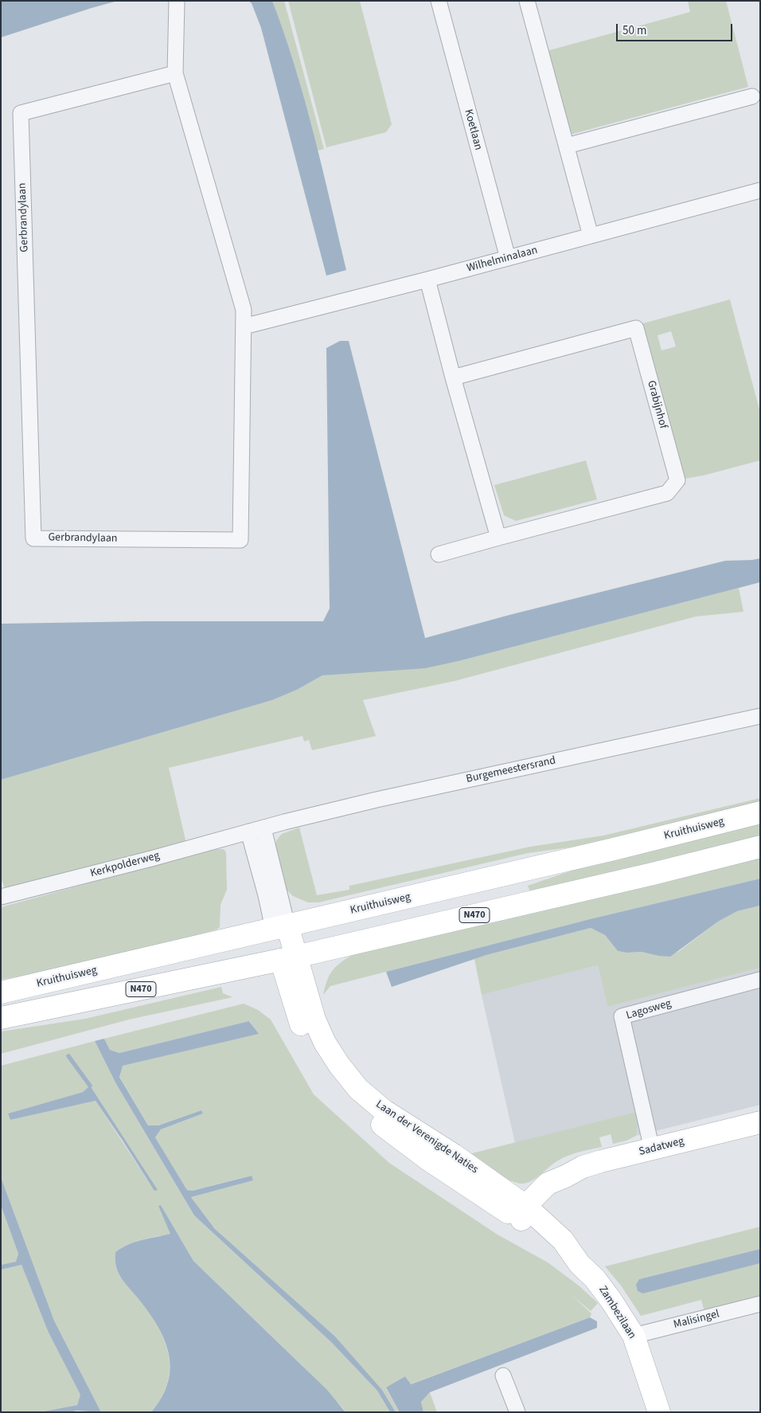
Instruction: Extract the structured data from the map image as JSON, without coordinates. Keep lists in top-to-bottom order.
{
  "streets": {
    "main road": [
      "Kruithuisweg",
      "N470",
      "Laan der Verenigde Naties",
      "Sadatweg",
      "Zambezilaan"
    ],
    "street": [
      "Koetlaan",
      "Gerbrandylaan",
      "Wilhelminalaan",
      "Grabijnhof",
      "Burgemeestersrand",
      "Kerkpolderweg",
      "Lagosweg",
      "Malisingel"
    ]
  },
  "crossings": [
    ["Koetlaan", "Wilhelminalaan"],
    ["Gerbrandylaan", "Wilhelminalaan"],
    ["Burgemeestersrand", "Kerkpolderweg"],
    ["Kruithuisweg", "Laan der Verenigde Naties"],
    ["N470", "Laan der Verenigde Naties"],
    ["Lagosweg", "Sadatweg"],
    ["Laan der Verenigde Naties", "Sadatweg"],
    ["Laan der Verenigde Naties", "Zambezilaan"],
    ["Sadatweg", "Zambezilaan"],
    ["Zambezilaan", "Malisingel"]
  ],
  "scale_bar": "50 m"
}
